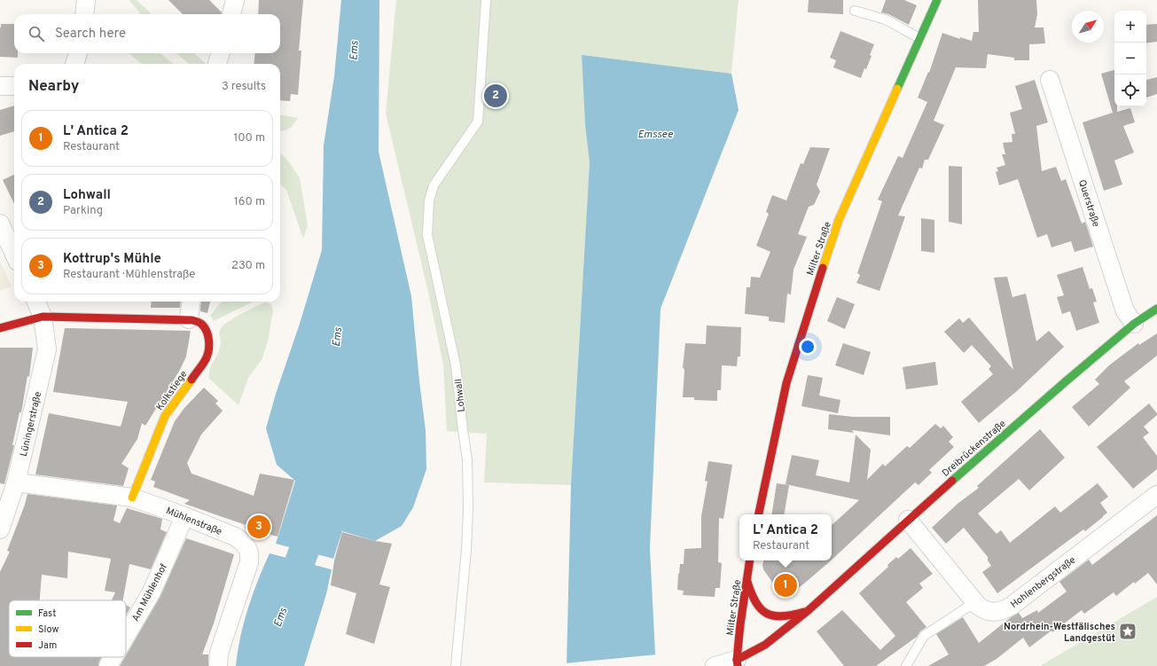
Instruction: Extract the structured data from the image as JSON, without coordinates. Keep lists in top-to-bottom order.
{
  "streets": {
    "street": [
      "Querstraße",
      "Milter Straße",
      "Kolkstiege",
      "Lüningerstraße",
      "Dreibrückenstraße",
      "Mühlenstraße",
      "Hohlenbergstraße",
      "Am Mühlenhof"
    ],
    "lane": ["Lohwall"]
  },
  "crossings": [
    ["Querstraße", "Dreibrückenstraße"],
    ["Milter Straße", "Dreibrückenstraße"],
    ["Kolkstiege", "Mühlenstraße"],
    ["Lüningerstraße", "Mühlenstraße"],
    ["Dreibrückenstraße", "Hohlenbergstraße"],
    ["Mühlenstraße", "Am Mühlenhof"]
  ],
  "water": ["Ems", "Emssee"],
  "places": {
    "place": ["Nordrhein-Westfälisches Landgestüt"]
  },
  "legend": ["Fast", "Slow", "Jam"],
  "north": "top right",
  "page": {
    "map_buttons": ["+", "−"],
    "search": "Search here",
    "heading": ["Nearby", "3 results"],
    "pins": ["2", "3", "1"],
    "list": [
      {
        "mark": "1",
        "name": "L' Antica 2",
        "note": "Restaurant",
        "value": "100 m"
      },
      {
        "mark": "2",
        "name": "Lohwall",
        "note": "Parking",
        "value": "160 m"
      },
      {
        "mark": "3",
        "name": "Kottrup's Mühle",
        "note": "Restaurant · Mühlenstraße",
        "value": "230 m"
      }
    ],
    "popup": ["L' Antica 2", "Restaurant"]
  }
}
